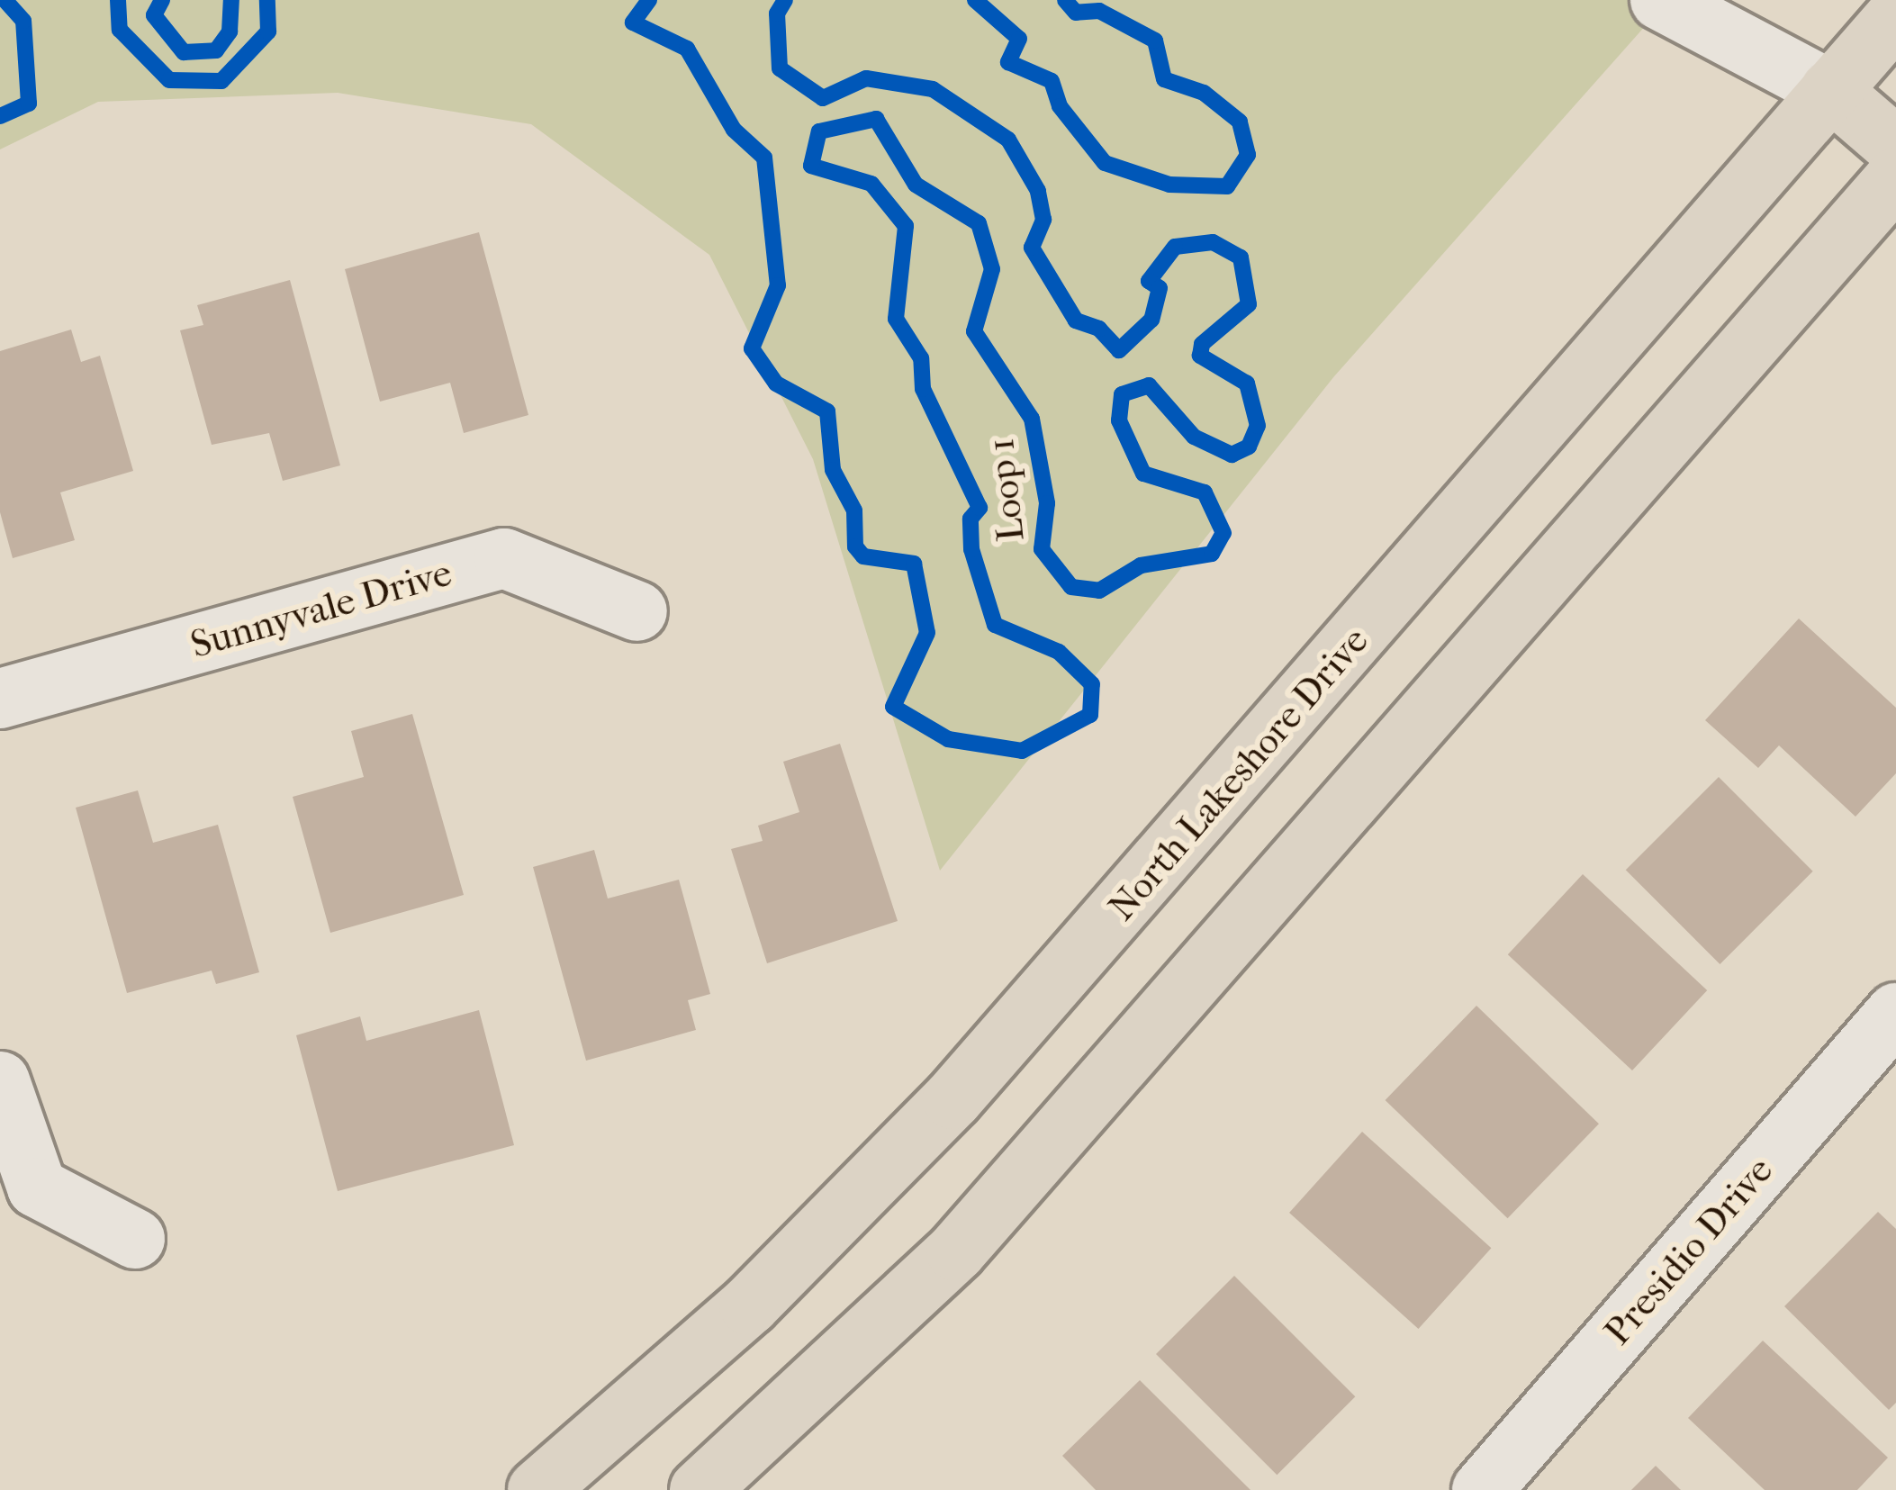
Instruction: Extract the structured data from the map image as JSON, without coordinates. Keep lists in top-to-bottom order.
{
  "streets": {
    "main road": ["North Lakeshore Drive"],
    "street": ["Sunnyvale Drive", "Presidio Drive"],
    "cycle path": ["Loop 1"]
  }
}
